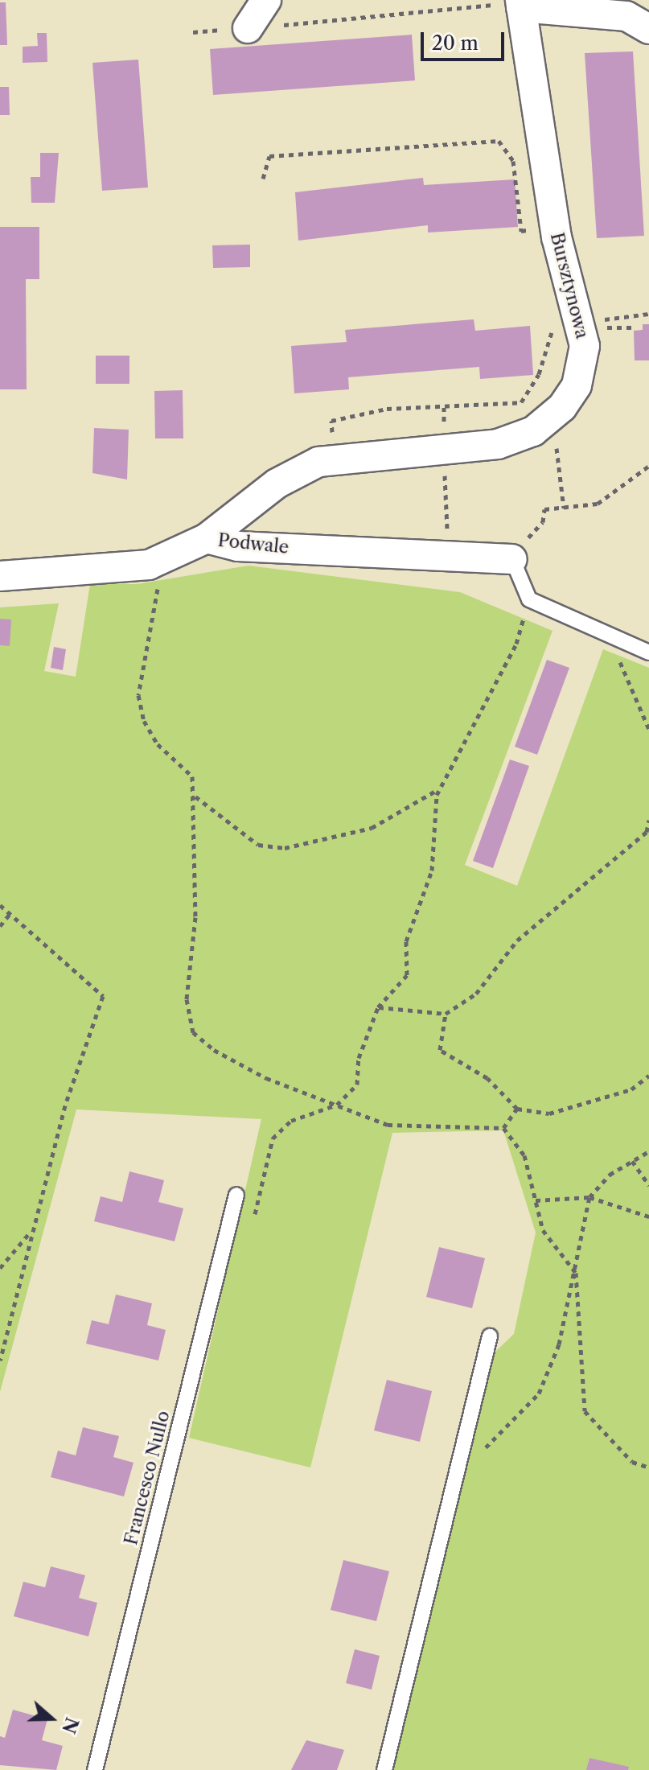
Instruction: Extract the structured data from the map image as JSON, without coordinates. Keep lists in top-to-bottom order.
{
  "streets": {
    "street": ["Bursztynowa", "Podwale"],
    "lane": ["Francesco Nullo"]
  },
  "crossings": [
    ["Bursztynowa", "Podwale"]
  ],
  "scale_bar": "20 m",
  "north": "right"
}
